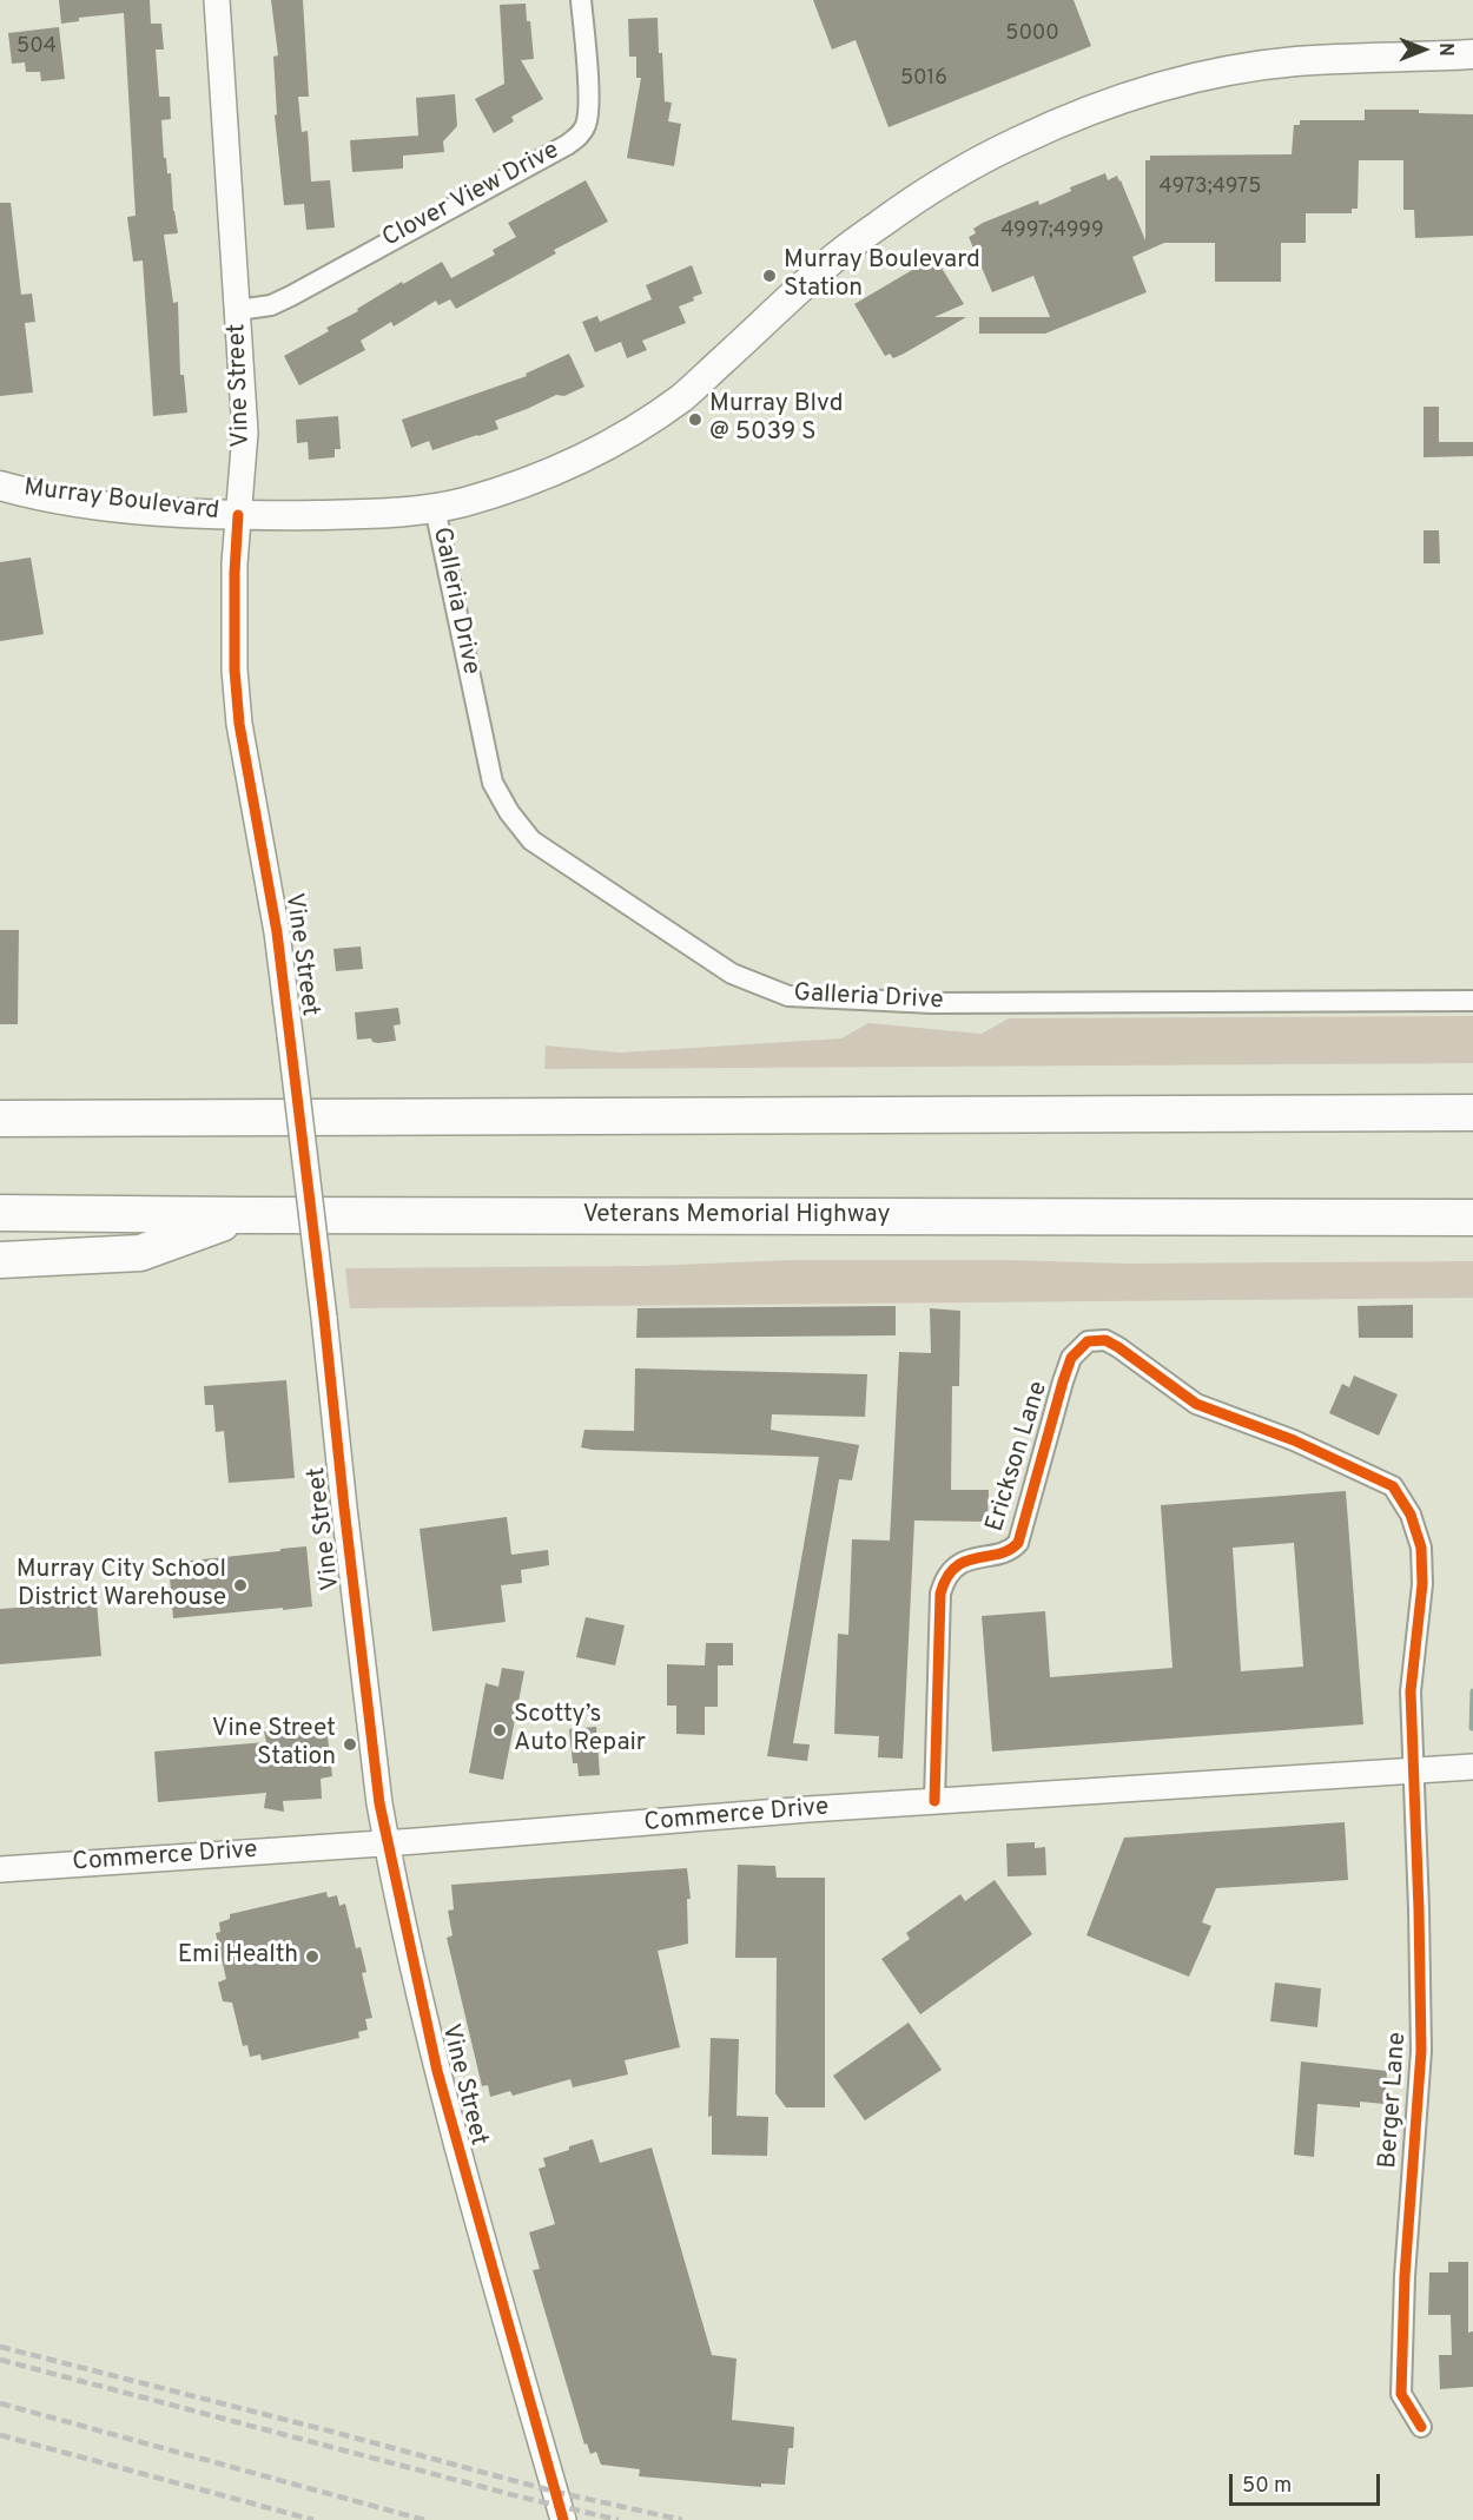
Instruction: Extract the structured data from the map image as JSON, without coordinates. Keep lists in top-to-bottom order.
{
  "streets": {
    "highway": ["Veterans Memorial Highway"],
    "main road": ["Murray Boulevard"],
    "street": [
      "Clover View Drive",
      "Vine Street",
      "Galleria Drive",
      "Erickson Lane",
      "Commerce Drive",
      "Berger Lane"
    ]
  },
  "crossings": [
    ["Clover View Drive", "Vine Street"],
    ["Vine Street", "Murray Boulevard"],
    ["Vine Street", "Commerce Drive"],
    ["Murray Boulevard", "Galleria Drive"],
    ["Erickson Lane", "Commerce Drive"],
    ["Erickson Lane", "Berger Lane"],
    ["Commerce Drive", "Berger Lane"]
  ],
  "places": [
    "Murray Boulevard Station",
    "Murray Blvd @ 5039 S",
    "Murray City School District Warehouse",
    "Scotty’s Auto Repair",
    "Vine Street Station",
    "Emi Health"
  ],
  "house_numbers": [
    "5000",
    "504",
    "5016",
    "4973;4975",
    "4997;4999"
  ],
  "scale_bar": "50 m",
  "north": "right"
}
